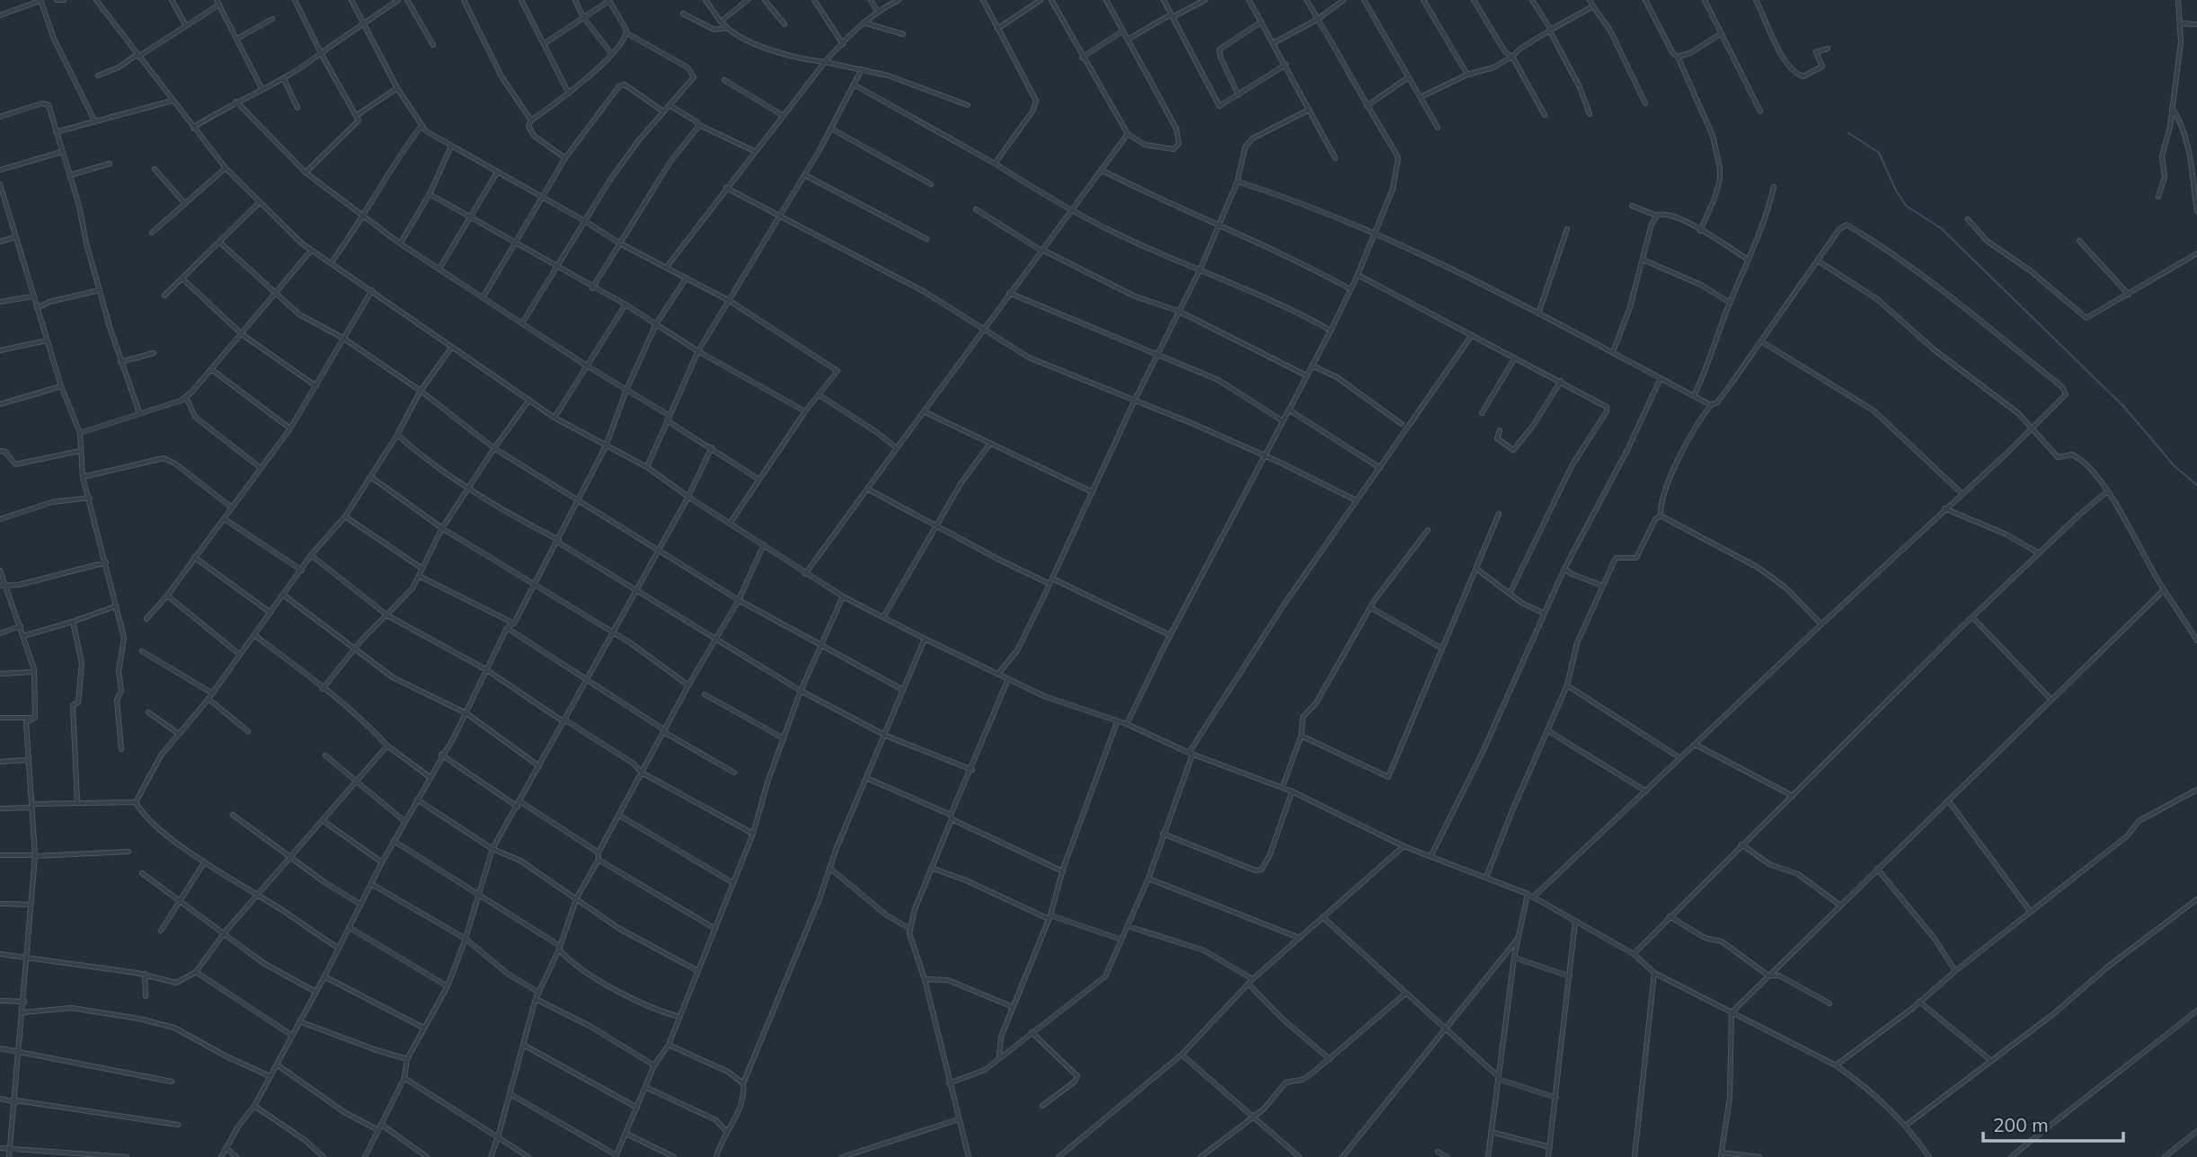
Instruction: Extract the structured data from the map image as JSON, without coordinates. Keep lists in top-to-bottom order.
{
  "scale_bar": "200 m"
}
